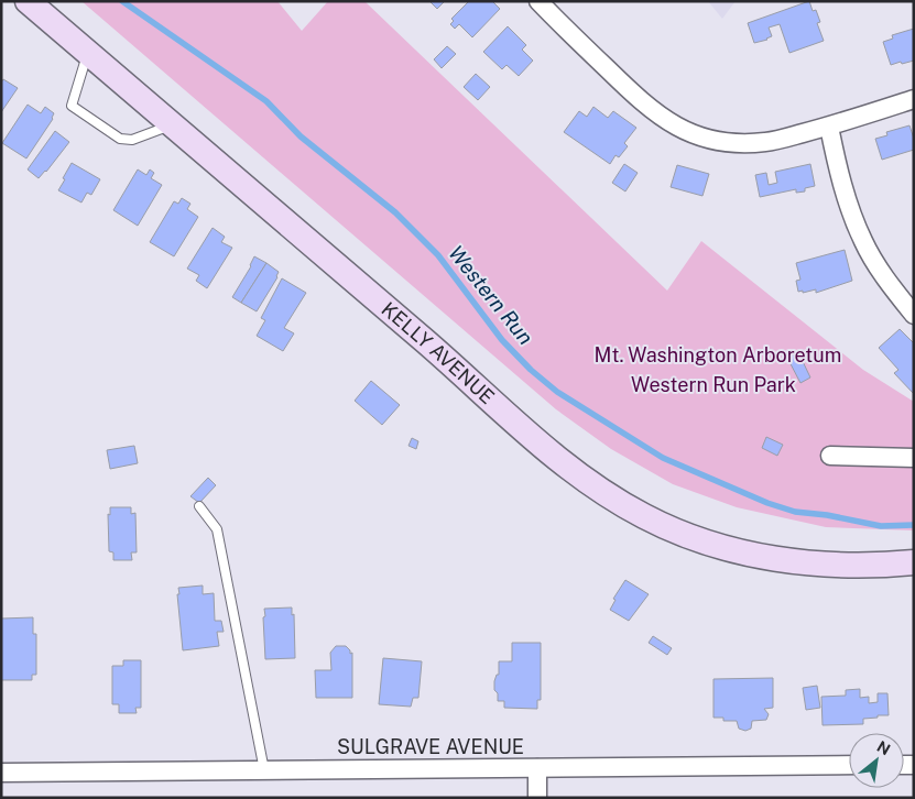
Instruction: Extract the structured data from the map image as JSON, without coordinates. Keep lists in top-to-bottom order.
{
  "streets": {
    "main road": ["KELLY AVENUE"],
    "street": ["SULGRAVE AVENUE"]
  },
  "water": ["Western Run"],
  "parks": ["Mt. Washington Arboretum", "Western Run Park"],
  "north": "top right"
}
